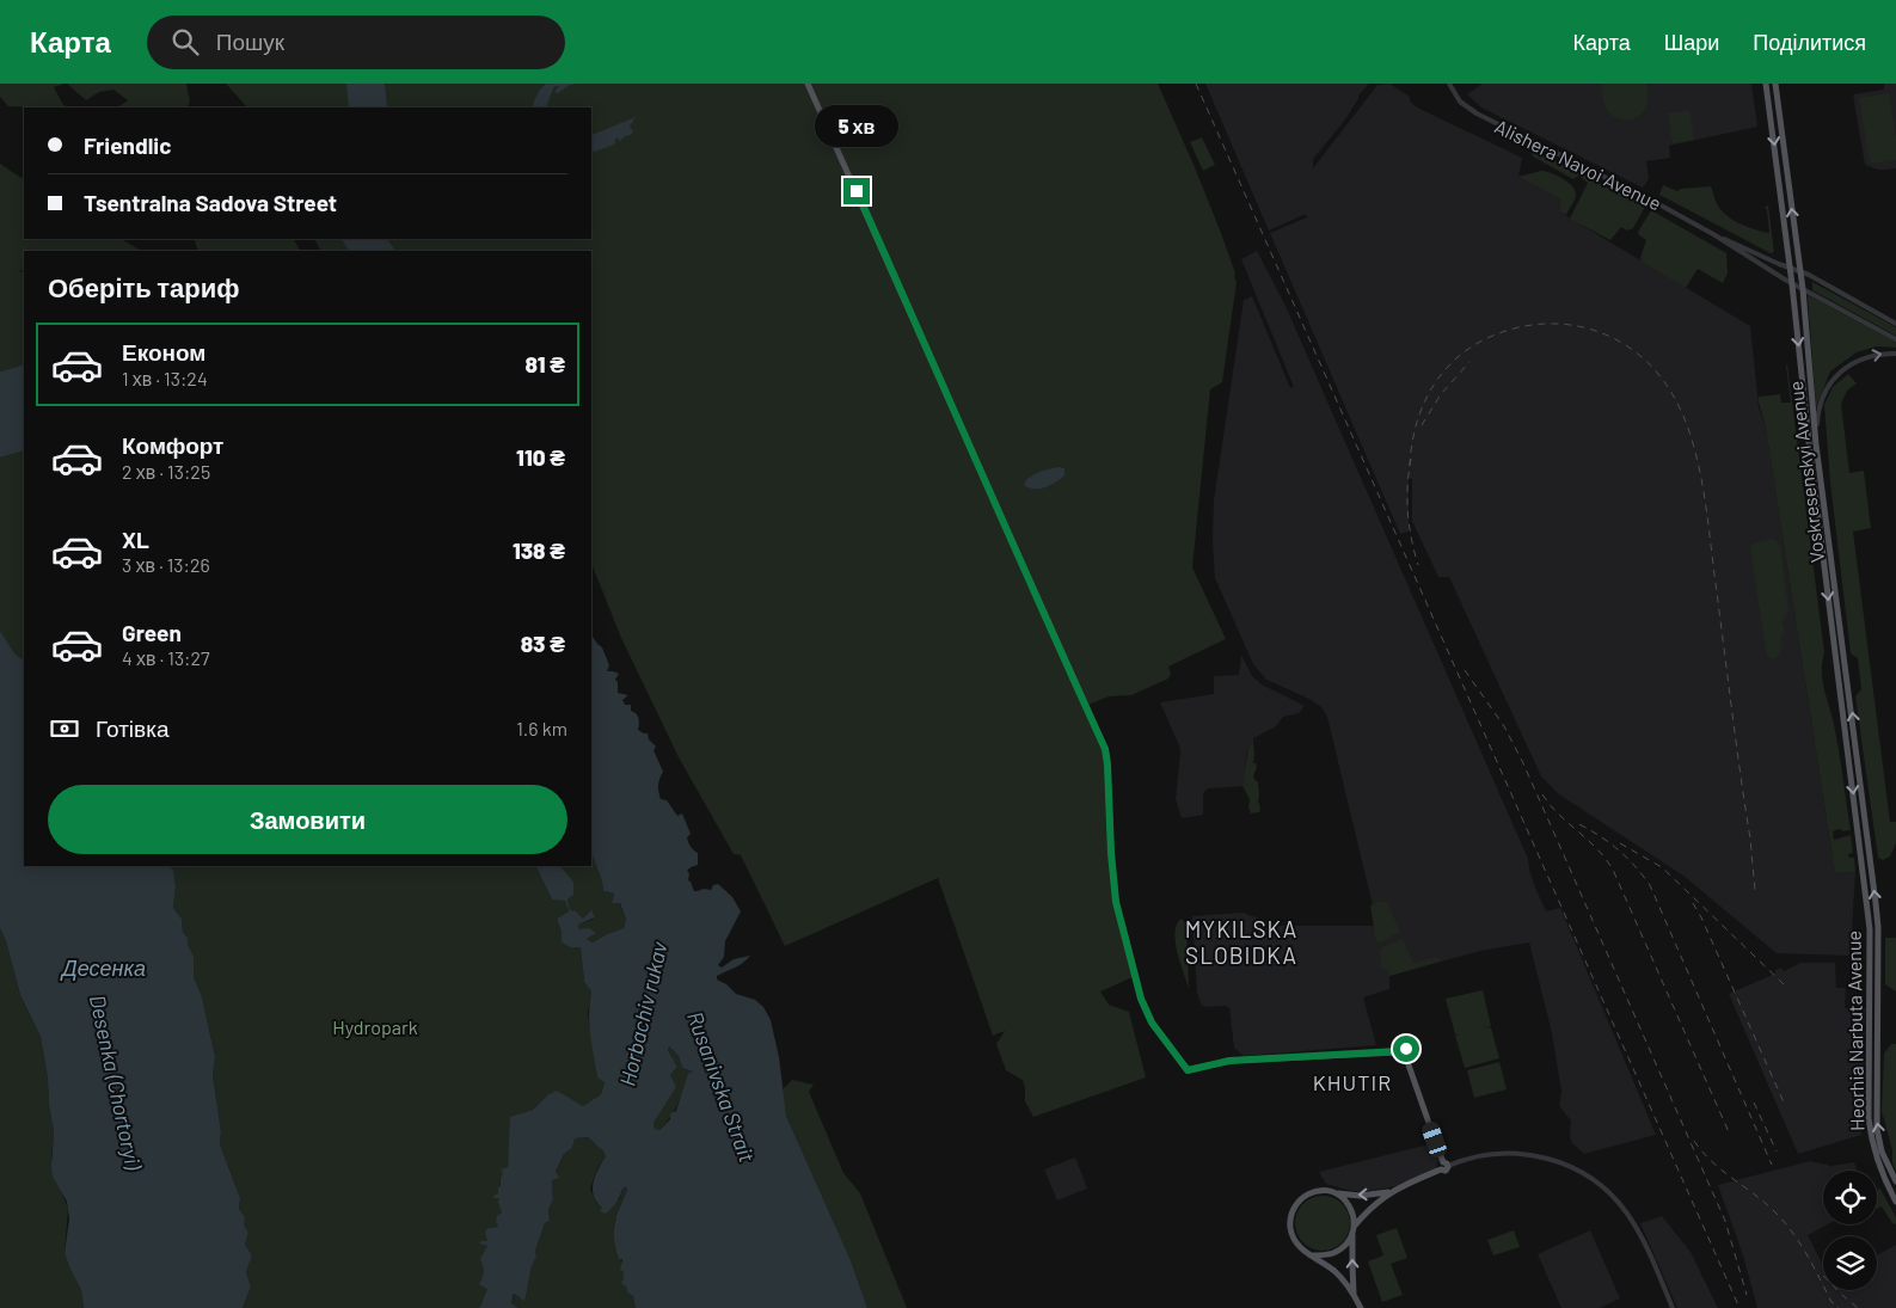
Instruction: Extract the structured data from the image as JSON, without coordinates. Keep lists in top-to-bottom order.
{
  "streets": {
    "main road": ["Voskresenskyi Avenue", "Heorhia Narbuta Avenue"],
    "street": ["Alishera Navoi Avenue"]
  },
  "crossings": [
    ["Alishera Navoi Avenue", "Voskresenskyi Avenue"],
    ["Voskresenskyi Avenue", "Heorhia Narbuta Avenue"]
  ],
  "districts": ["MYKILSKA SLOBIDKA", "KHUTIR"],
  "water": [
    "Десенка",
    "Horbachiv rukav",
    "Desenka (Chortoryi)",
    "Rusanivska Strait"
  ],
  "parks": ["Hydropark"],
  "page": {
    "header": "Карта",
    "search": "Пошук",
    "nav": ["Карта", "Шари", "Поділитися"],
    "bubble": "5 хв",
    "banner": ["Friendlic", "Tsentralna Sadova Street"],
    "heading": "Оберіть тариф",
    "list": [
      {
        "name": "Економ",
        "note": "1 хв · 13:24",
        "value": "81 ₴"
      },
      {
        "name": "Комфорт",
        "note": "2 хв · 13:25",
        "value": "110 ₴"
      },
      {
        "name": "XL",
        "note": "3 хв · 13:26",
        "value": "138 ₴"
      },
      {
        "name": "Green",
        "note": "4 хв · 13:27",
        "value": "83 ₴"
      }
    ],
    "pay": ["Готівка", "1.6 km"],
    "buttons": "Замовити"
  }
}
